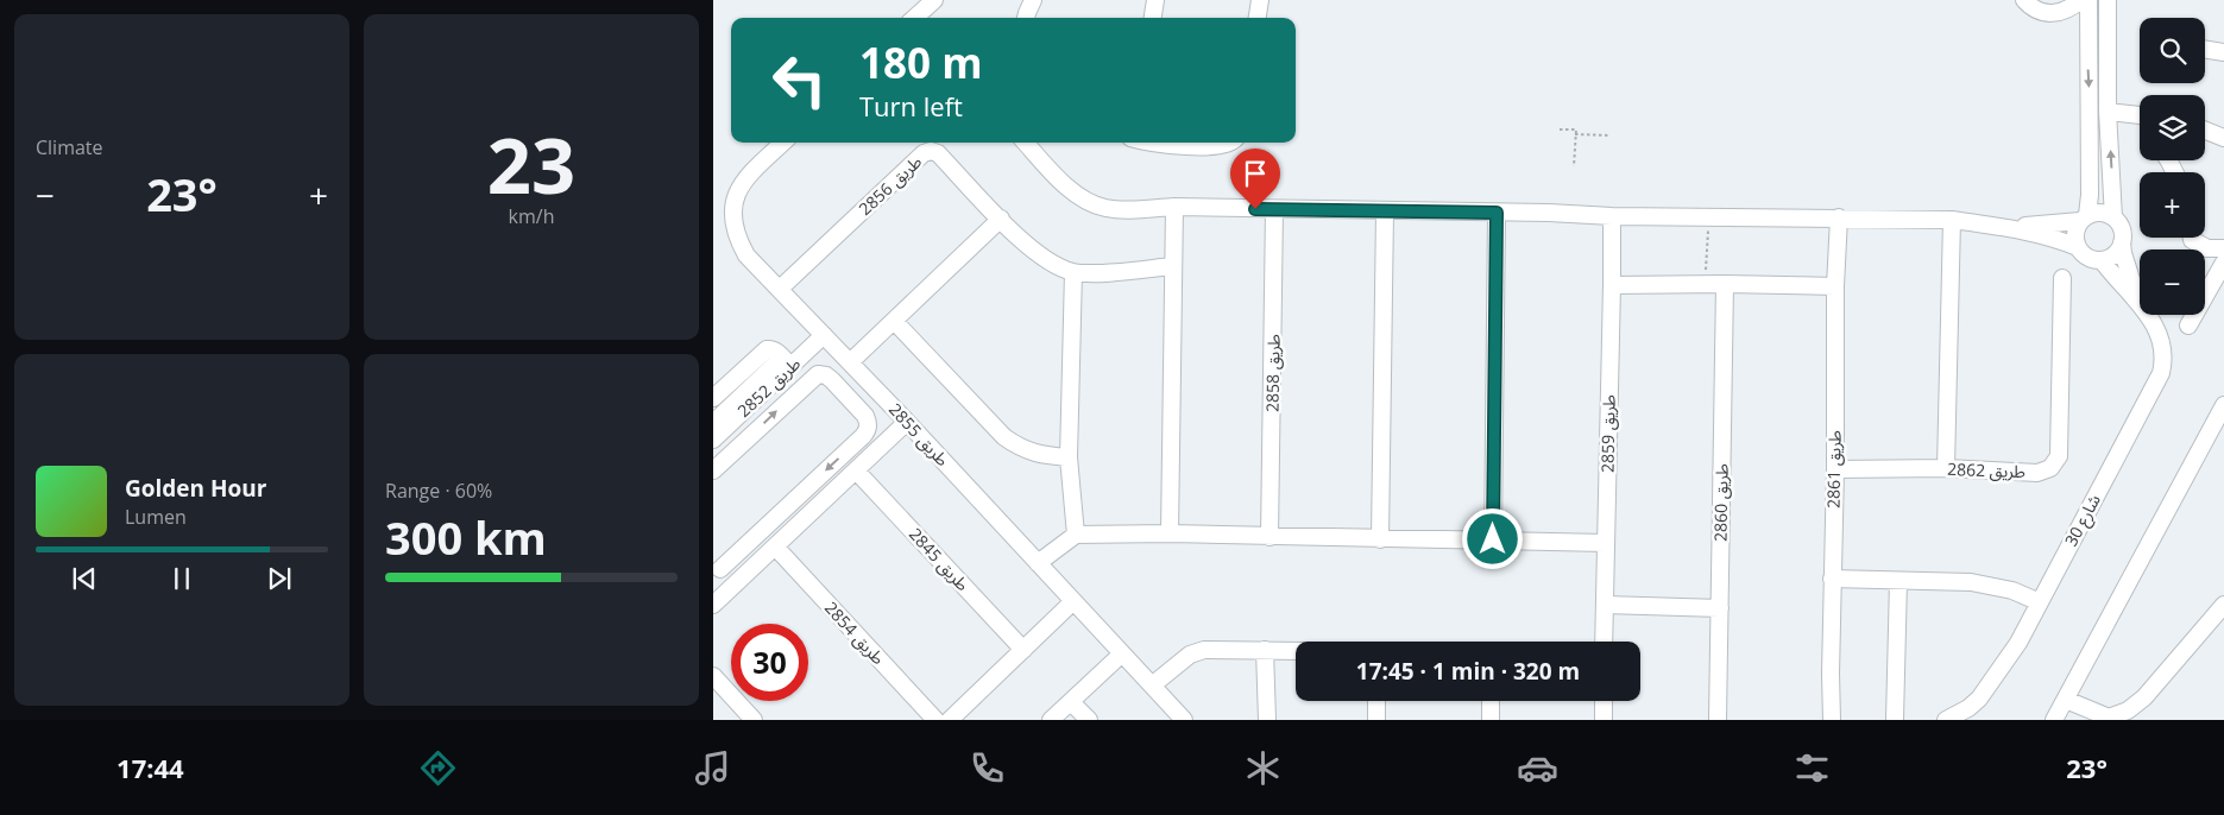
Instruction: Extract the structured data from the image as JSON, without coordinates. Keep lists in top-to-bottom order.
{
  "streets": {
    "street": [
      "طريق 2856",
      "طريق 2858",
      "طريق 2852",
      "طريق 2859",
      "طريق 2855",
      "طريق 2861",
      "طريق 2862",
      "طريق 2860",
      "شارع 30",
      "طريق 2845",
      "طريق 2854"
    ]
  },
  "crossings": [
    ["طريق 2856", "طريق 2855"],
    ["طريق 2852", "طريق 2855"],
    ["طريق 2861", "طريق 2862"]
  ],
  "page": {
    "tile": [
      "Climate",
      ["23", "km/h"],
      ["Range · 60%", "300 km"]
    ],
    "map_buttons": ["+", "−"],
    "turn": ["180 m", "Turn left"],
    "heat": ["−", "23°", "+"],
    "song": ["Golden Hour", "Lumen"],
    "limit": "30",
    "trip": "17:45 · 1 min · 320 m",
    "tabs": ["17:44", "23°"]
  }
}
